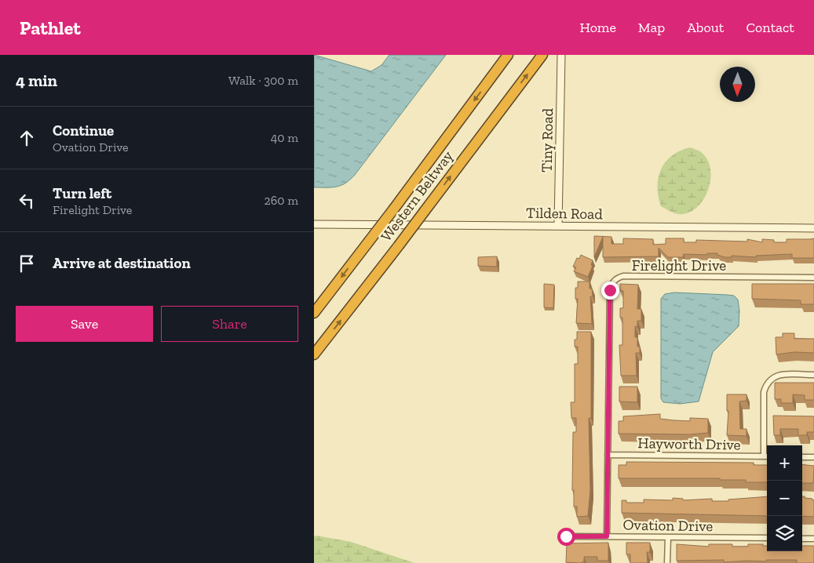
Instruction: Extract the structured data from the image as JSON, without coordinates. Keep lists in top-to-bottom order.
{
  "streets": {
    "highway": ["Western Beltway"],
    "street": [
      "Tiny Road",
      "Tilden Road",
      "Firelight Drive",
      "Hayworth Drive",
      "Ovation Drive"
    ]
  },
  "crossings": [
    ["Tiny Road", "Tilden Road"],
    ["Firelight Drive", "Hayworth Drive"],
    ["Firelight Drive", "Ovation Drive"]
  ],
  "north": "bottom",
  "page": {
    "header": "Pathlet",
    "nav": [
      "Home",
      "Map",
      "About",
      "Contact"
    ],
    "heading": ["4 min", "Walk · 300 m"],
    "list": [
      ["Continue", "Ovation Drive", "40 m"],
      ["Turn left", "Firelight Drive", "260 m"],
      "Arrive at destination"
    ],
    "buttons": ["Save", "Share"],
    "map_buttons": ["+", "−"]
  }
}
